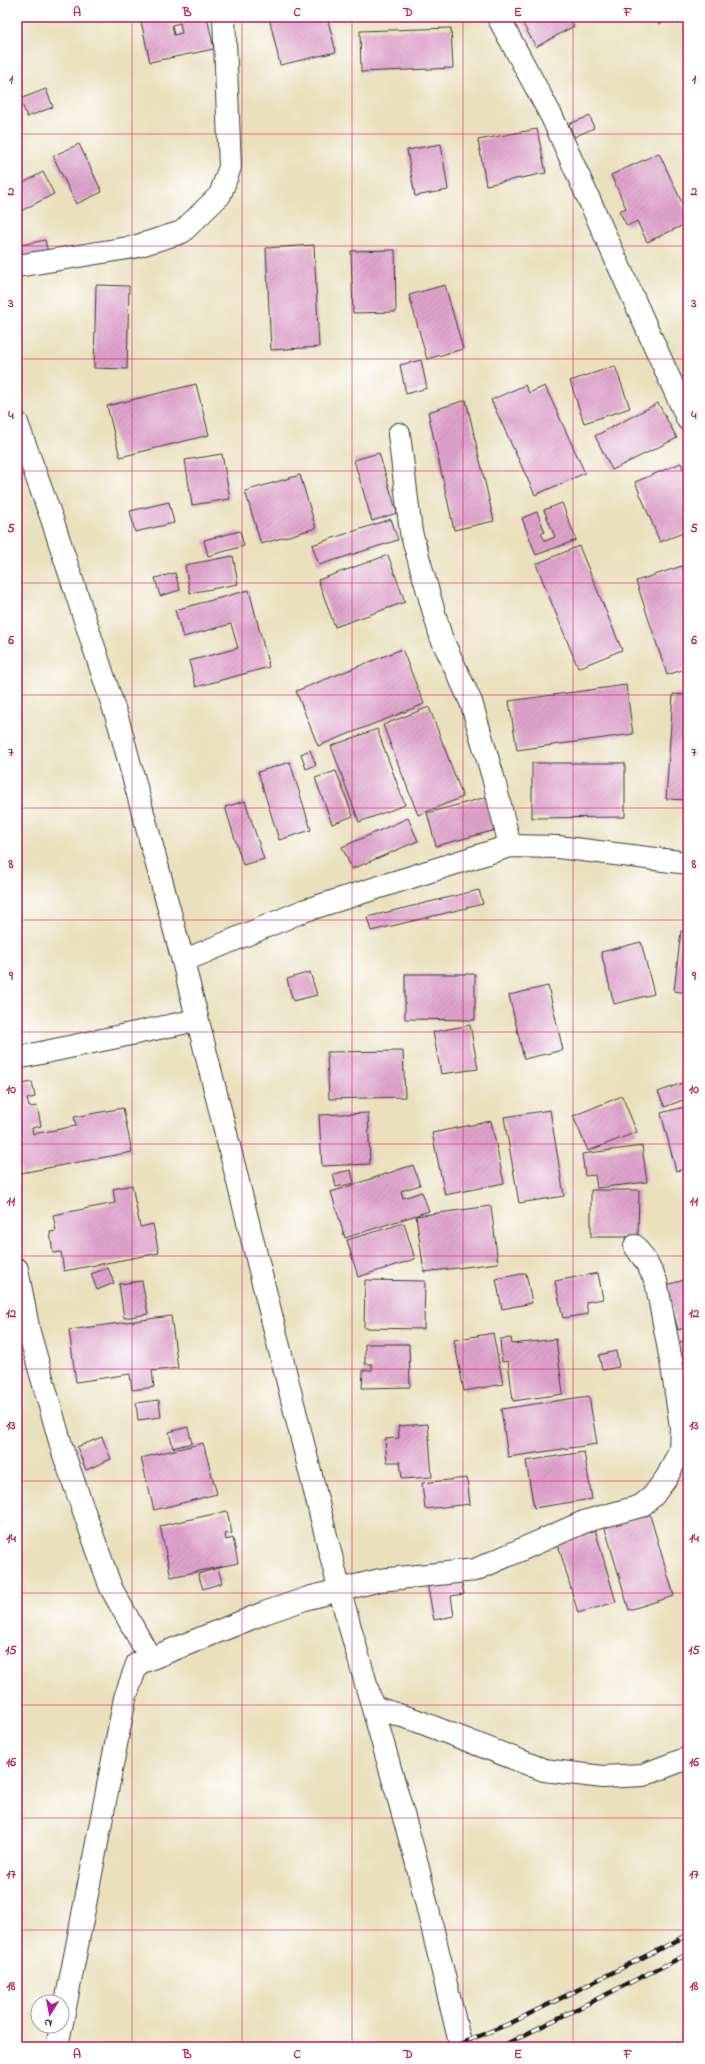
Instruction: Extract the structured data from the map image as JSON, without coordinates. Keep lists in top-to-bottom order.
{
  "north": "bottom",
  "grid": {
    "columns": [
      "A",
      "B",
      "C",
      "D",
      "E",
      "F"
    ],
    "rows": [
      "1",
      "2",
      "3",
      "4",
      "5",
      "6",
      "7",
      "8",
      "9",
      "10",
      "11",
      "12",
      "13",
      "14",
      "15",
      "16",
      "17",
      "18"
    ]
  }
}
